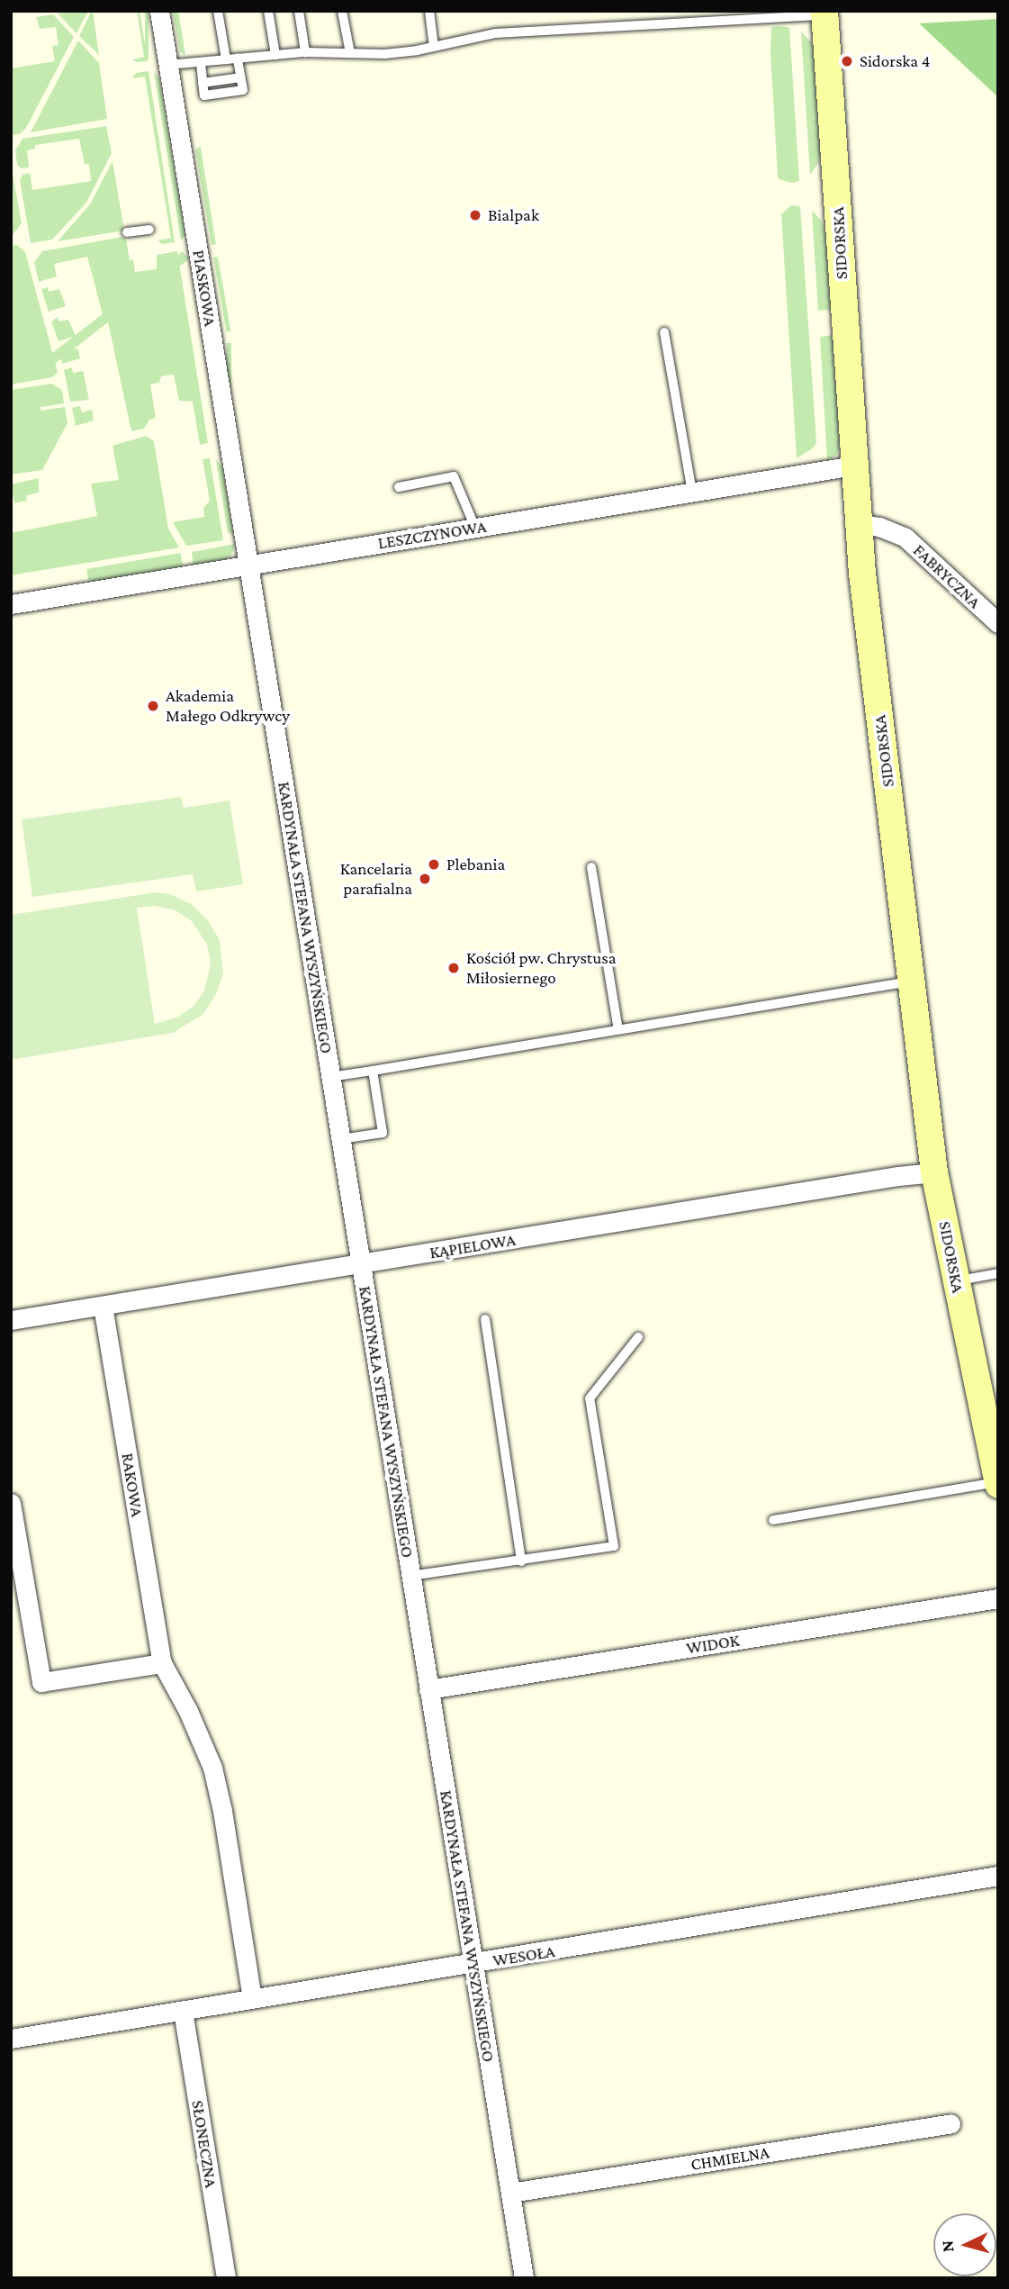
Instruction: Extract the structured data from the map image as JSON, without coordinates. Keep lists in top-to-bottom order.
{
  "streets": {
    "street": [
      "SIDORSKA",
      "PIASKOWA",
      "LESZCZYNOWA",
      "FABRYCZNA",
      "KARDYNAŁA STEFANA WYSZYŃSKIEGO",
      "KĄPIELOWA",
      "RAKOWA",
      "WIDOK",
      "WESOŁA",
      "SŁONECZNA",
      "CHMIELNA"
    ]
  },
  "crossings": [
    ["SIDORSKA", "LESZCZYNOWA"],
    ["SIDORSKA", "FABRYCZNA"],
    ["SIDORSKA", "KĄPIELOWA"],
    ["PIASKOWA", "LESZCZYNOWA"],
    ["PIASKOWA", "KARDYNAŁA STEFANA WYSZYŃSKIEGO"],
    ["LESZCZYNOWA", "KARDYNAŁA STEFANA WYSZYŃSKIEGO"],
    ["KARDYNAŁA STEFANA WYSZYŃSKIEGO", "KĄPIELOWA"],
    ["KARDYNAŁA STEFANA WYSZYŃSKIEGO", "WIDOK"],
    ["KARDYNAŁA STEFANA WYSZYŃSKIEGO", "WESOŁA"],
    ["KARDYNAŁA STEFANA WYSZYŃSKIEGO", "CHMIELNA"],
    ["KĄPIELOWA", "RAKOWA"],
    ["RAKOWA", "WESOŁA"],
    ["WESOŁA", "SŁONECZNA"]
  ],
  "places": [
    "Sidorska 4",
    "Bialpak",
    "Akademia Małego Odkrywcy",
    "Plebania",
    "Kancelaria parafialna",
    "Kościół pw. Chrystusa Miłosiernego"
  ],
  "north": "left"
}
